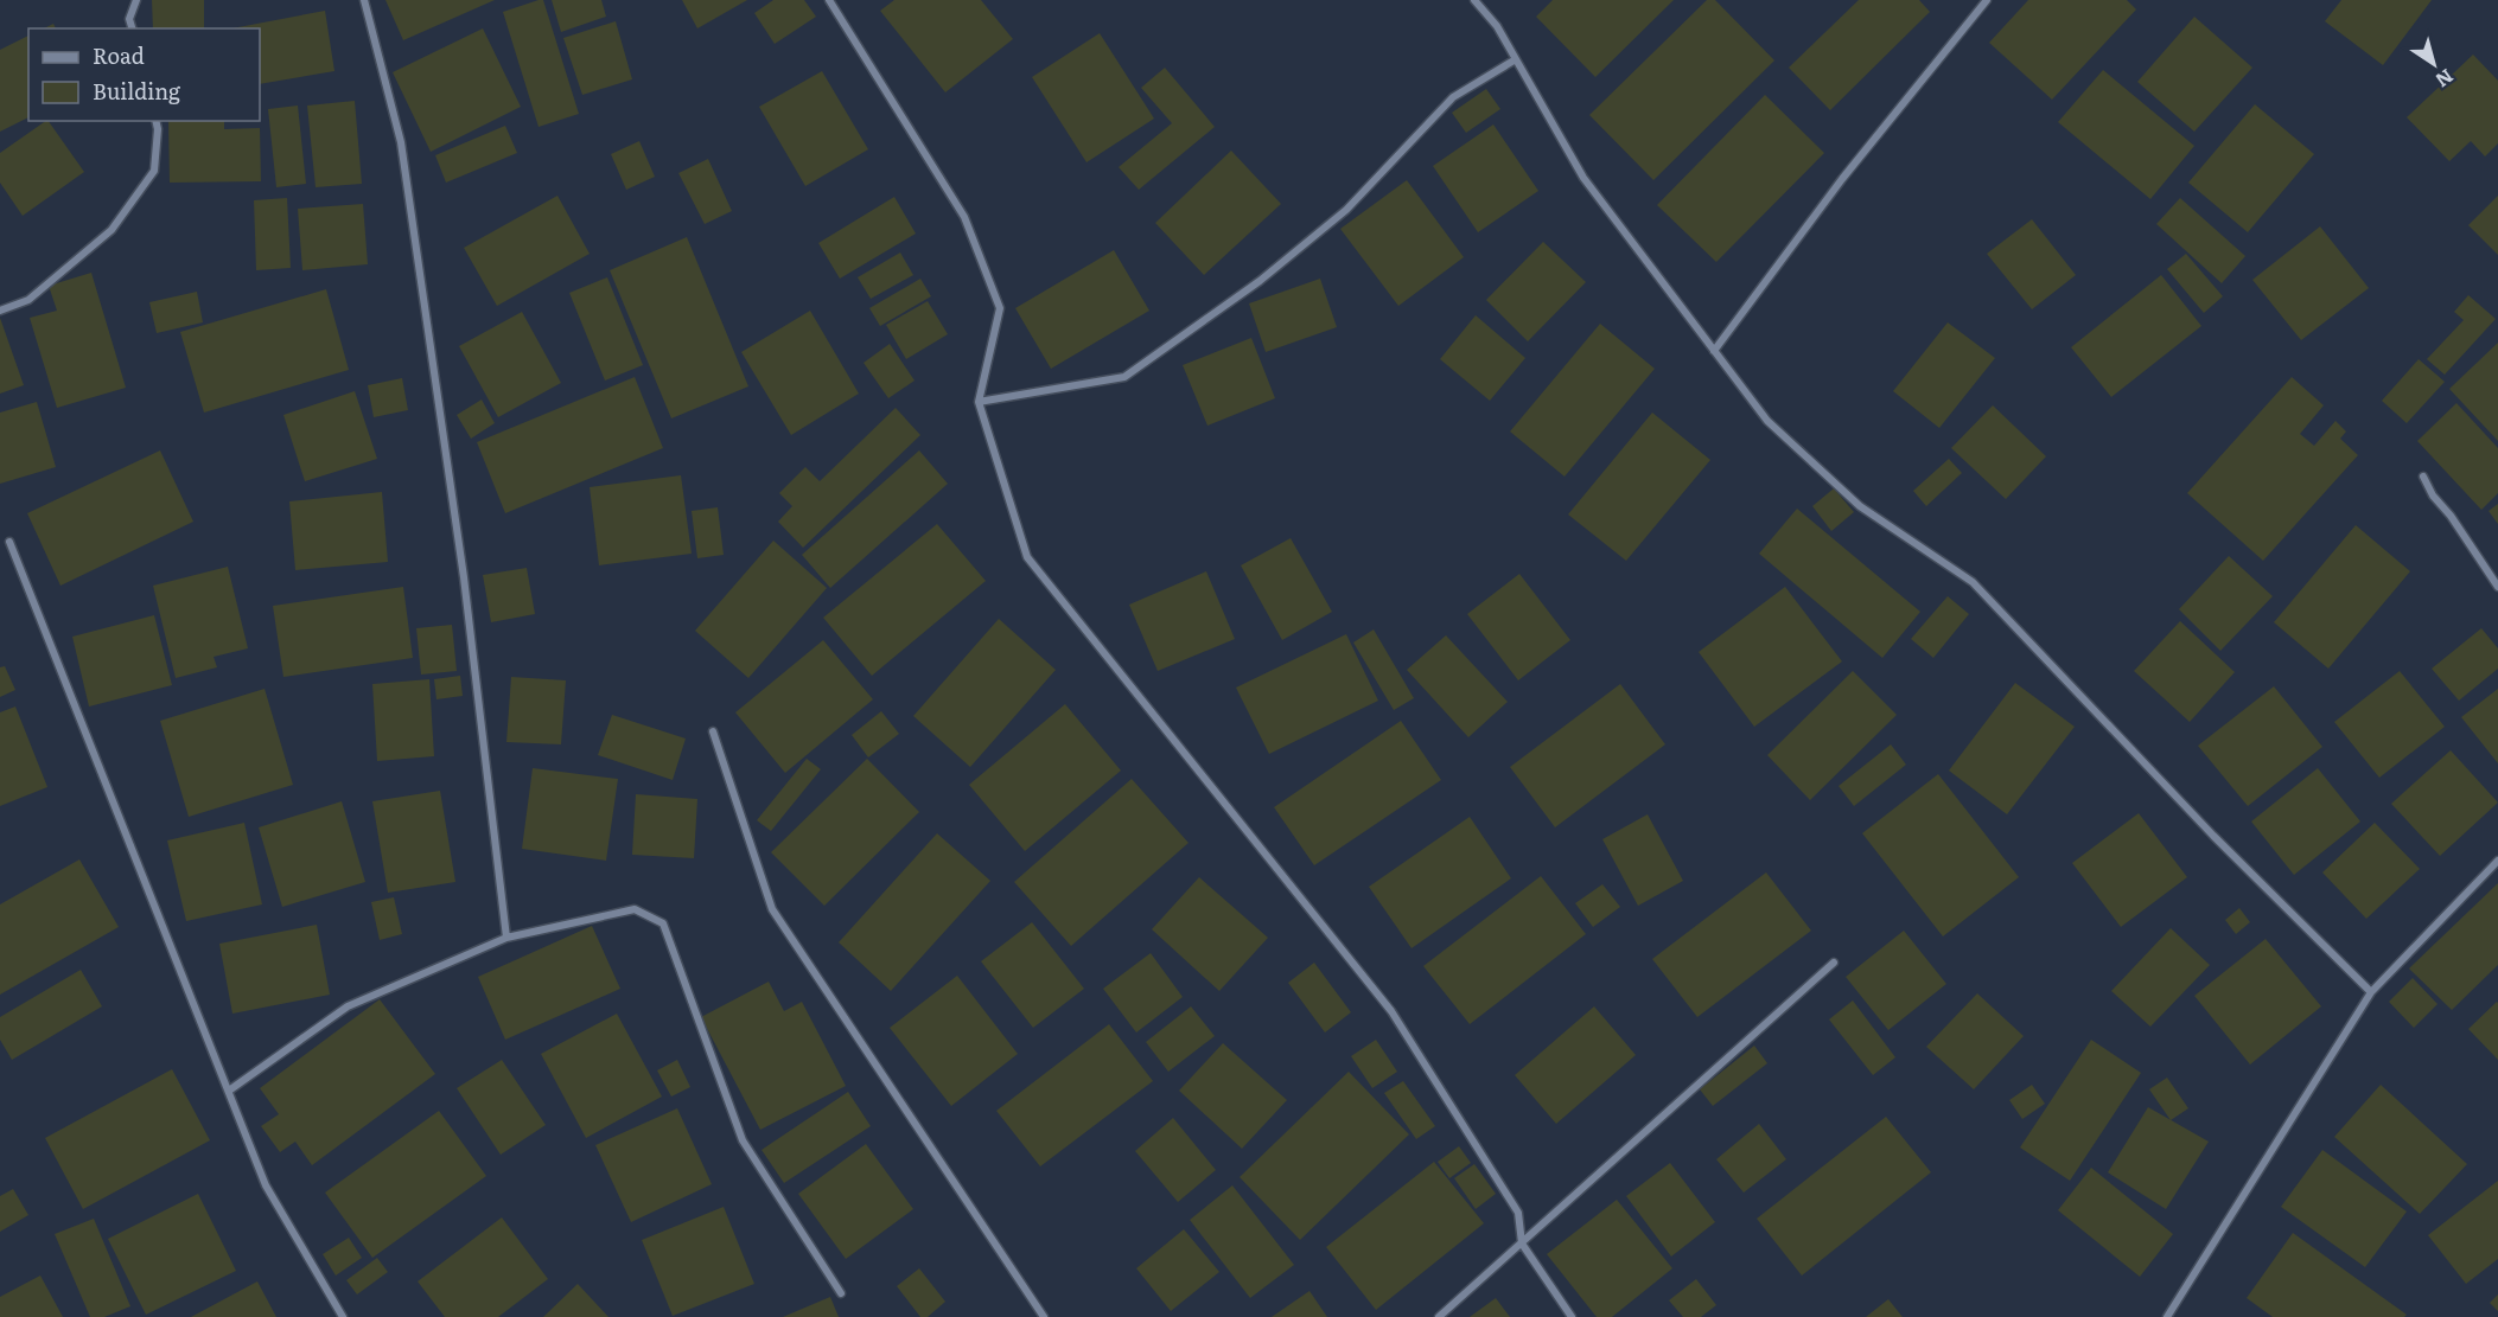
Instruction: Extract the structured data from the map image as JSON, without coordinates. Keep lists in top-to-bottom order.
{
  "legend": ["Road", "Building"],
  "north": "bottom right"
}
